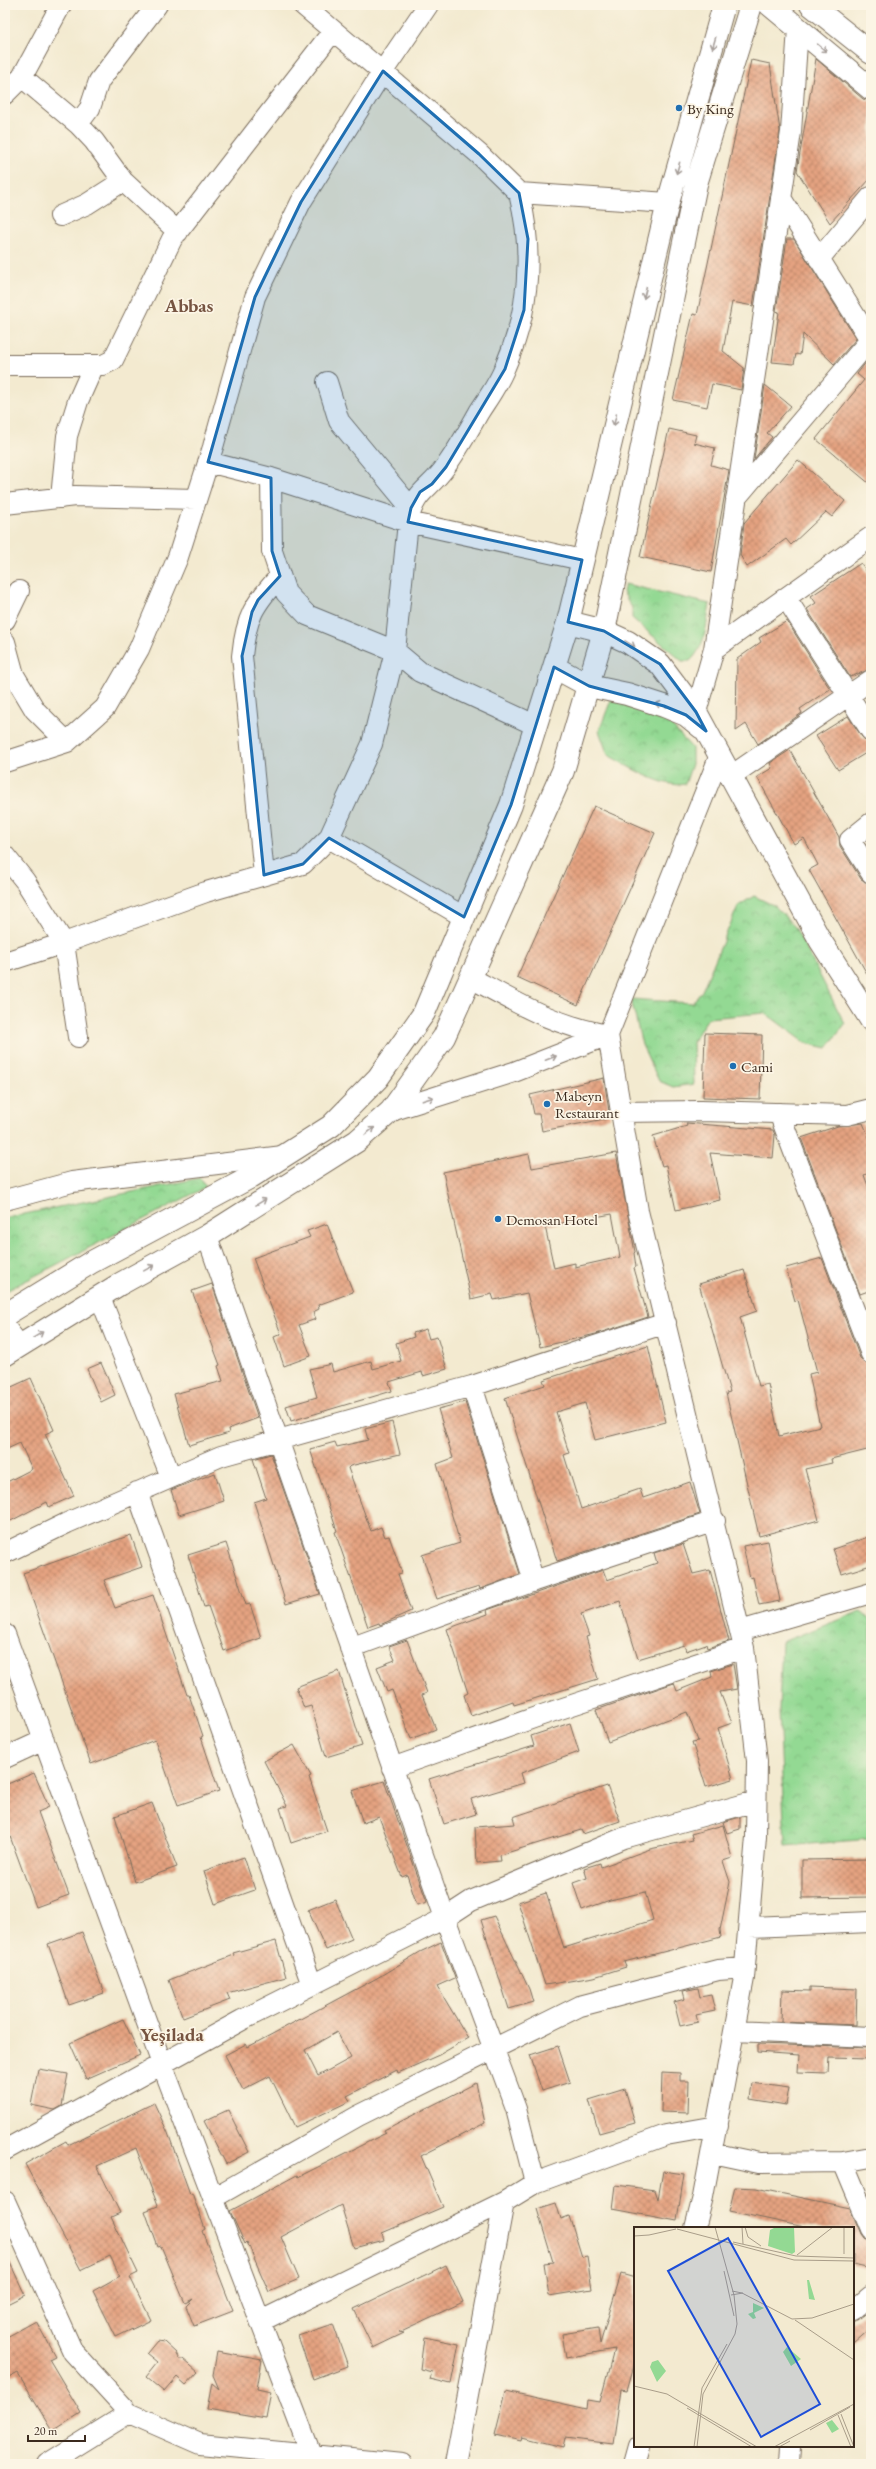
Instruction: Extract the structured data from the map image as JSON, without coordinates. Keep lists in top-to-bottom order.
{
  "districts": ["Abbas", "Yeşilada"],
  "places": [
    "By King",
    "Cami",
    "Mabeyn Restaurant",
    "Demosan Hotel"
  ],
  "scale_bar": "20 m"
}
